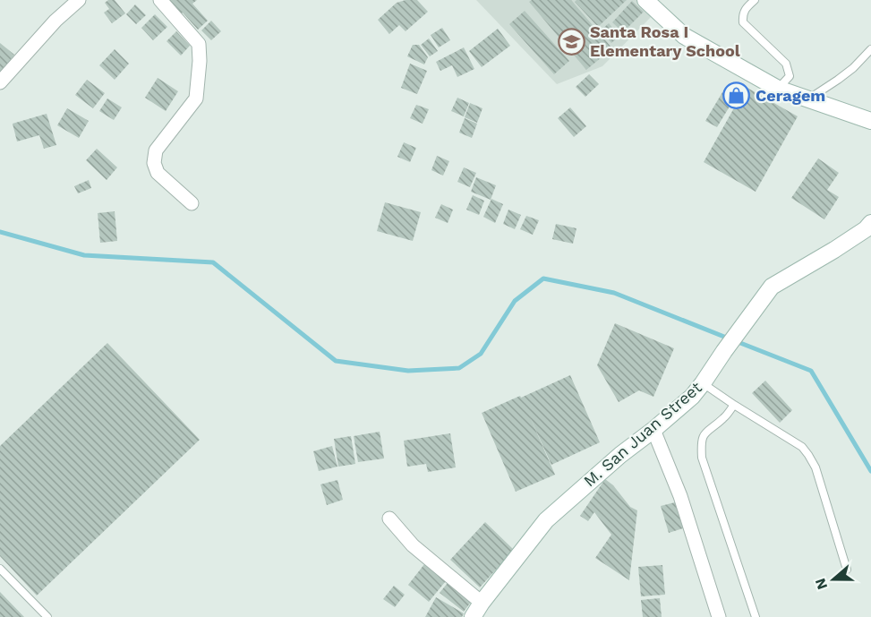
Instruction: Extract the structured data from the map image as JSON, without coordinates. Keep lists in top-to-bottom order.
{
  "streets": {
    "street": ["M. San Juan Street"]
  },
  "places": {
    "school or university": ["Santa Rosa I Elementary School"],
    "shop": ["Ceragem"]
  },
  "north": "left"
}
